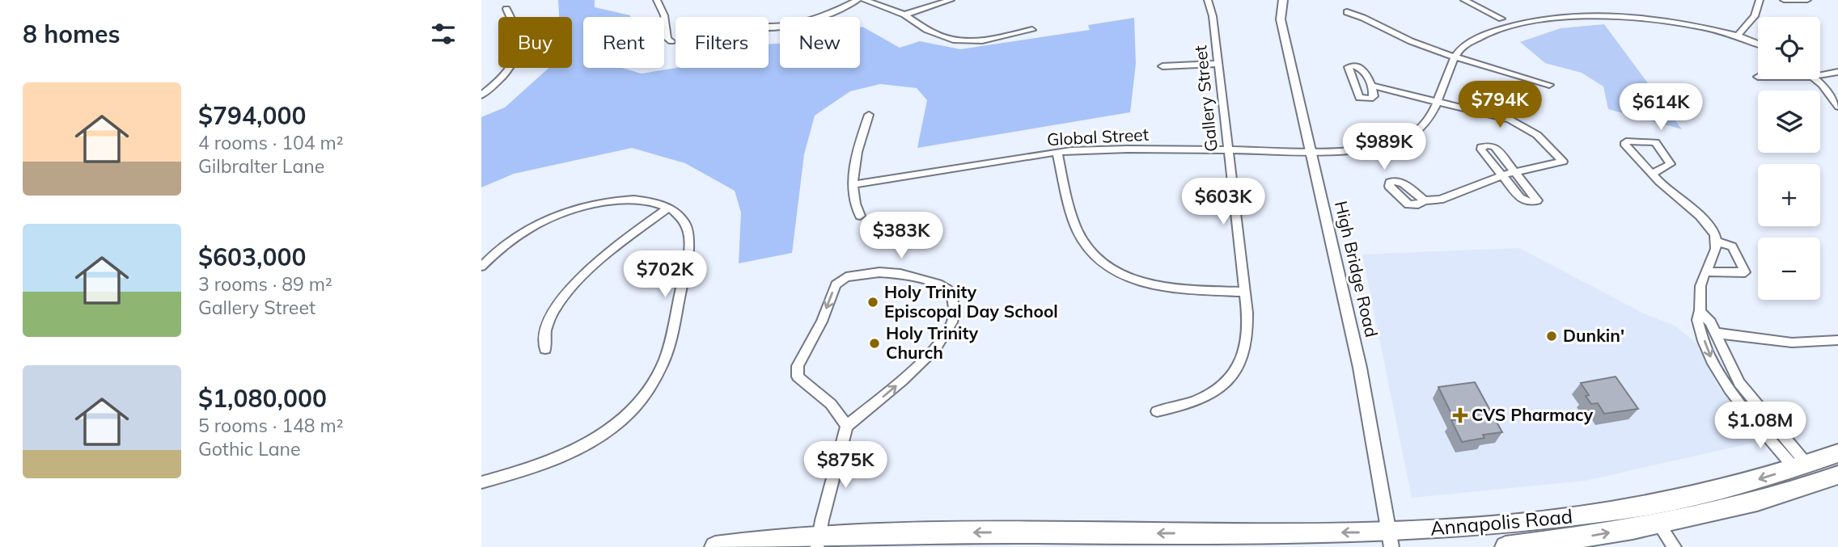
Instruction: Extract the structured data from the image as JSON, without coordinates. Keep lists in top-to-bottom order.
{
  "streets": {
    "main road": ["Annapolis Road"],
    "street": ["Gallery Street", "Global Street", "High Bridge Road"]
  },
  "crossings": [
    ["Gallery Street", "Global Street"],
    ["Global Street", "High Bridge Road"],
    ["High Bridge Road", "Annapolis Road"]
  ],
  "places": {
    "other": ["Holy Trinity Episcopal Day School", "Dunkin'", "Holy Trinity Church"],
    "health": ["CVS Pharmacy"]
  },
  "page": {
    "heading": "8 homes",
    "map_buttons": ["+", "−"],
    "chip": [
      "Buy",
      "Rent",
      "Filters",
      "New"
    ],
    "list": [
      {
        "name": "$794,000",
        "note": "4 rooms · 104 m² · Gilbralter Lane"
      },
      {
        "name": "$603,000",
        "note": "3 rooms · 89 m² · Gallery Street"
      },
      {
        "name": "$1,080,000",
        "note": "5 rooms · 148 m² · Gothic Lane"
      }
    ],
    "price": [
      "$794K",
      "$614K",
      "$989K",
      "$603K",
      "$383K",
      "$702K",
      "$1.08M",
      "$875K"
    ]
  }
}
